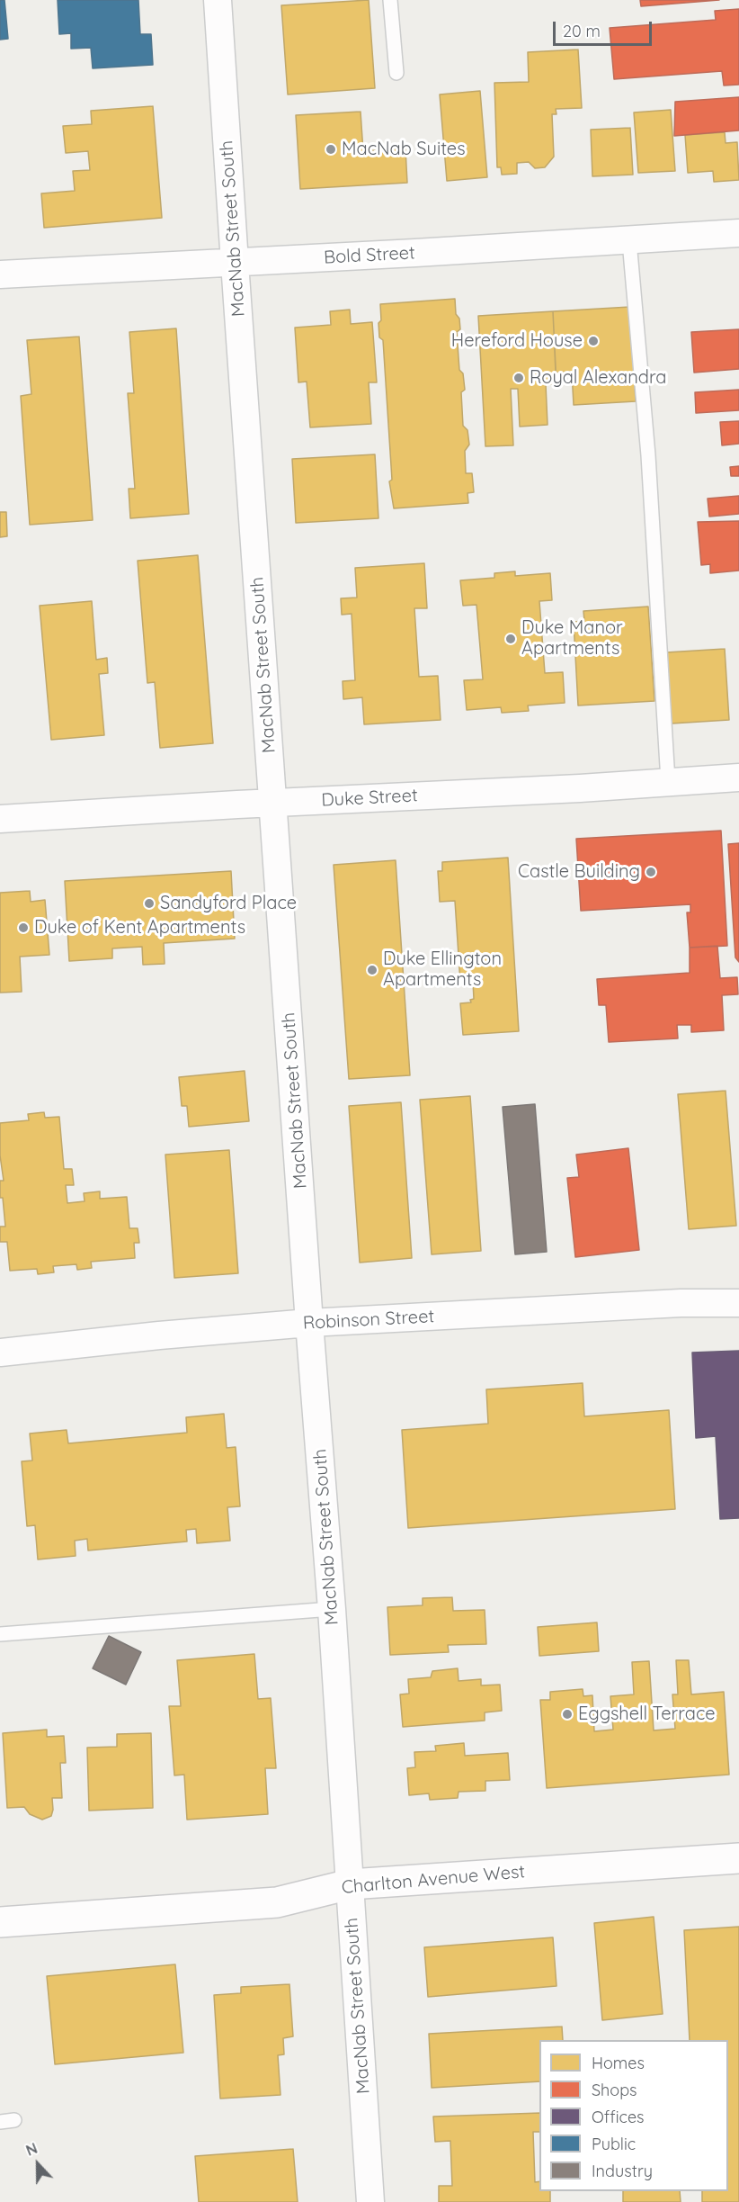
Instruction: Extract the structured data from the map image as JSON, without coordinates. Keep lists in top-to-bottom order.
{
  "streets": {
    "street": [
      "MacNab Street South",
      "Bold Street",
      "Duke Street",
      "Robinson Street",
      "Charlton Avenue West"
    ]
  },
  "crossings": [
    ["MacNab Street South", "Bold Street"],
    ["MacNab Street South", "Duke Street"],
    ["MacNab Street South", "Robinson Street"],
    ["MacNab Street South", "Charlton Avenue West"]
  ],
  "places": [
    "MacNab Suites",
    "Hereford House",
    "Royal Alexandra",
    "Duke Manor Apartments",
    "Castle Building",
    "Sandyford Place",
    "Duke of Kent Apartments",
    "Duke Ellington Apartments",
    "Eggshell Terrace"
  ],
  "legend": [
    "Homes",
    "Shops",
    "Offices",
    "Public",
    "Industry"
  ],
  "scale_bar": "20 m",
  "north": "top"
}
